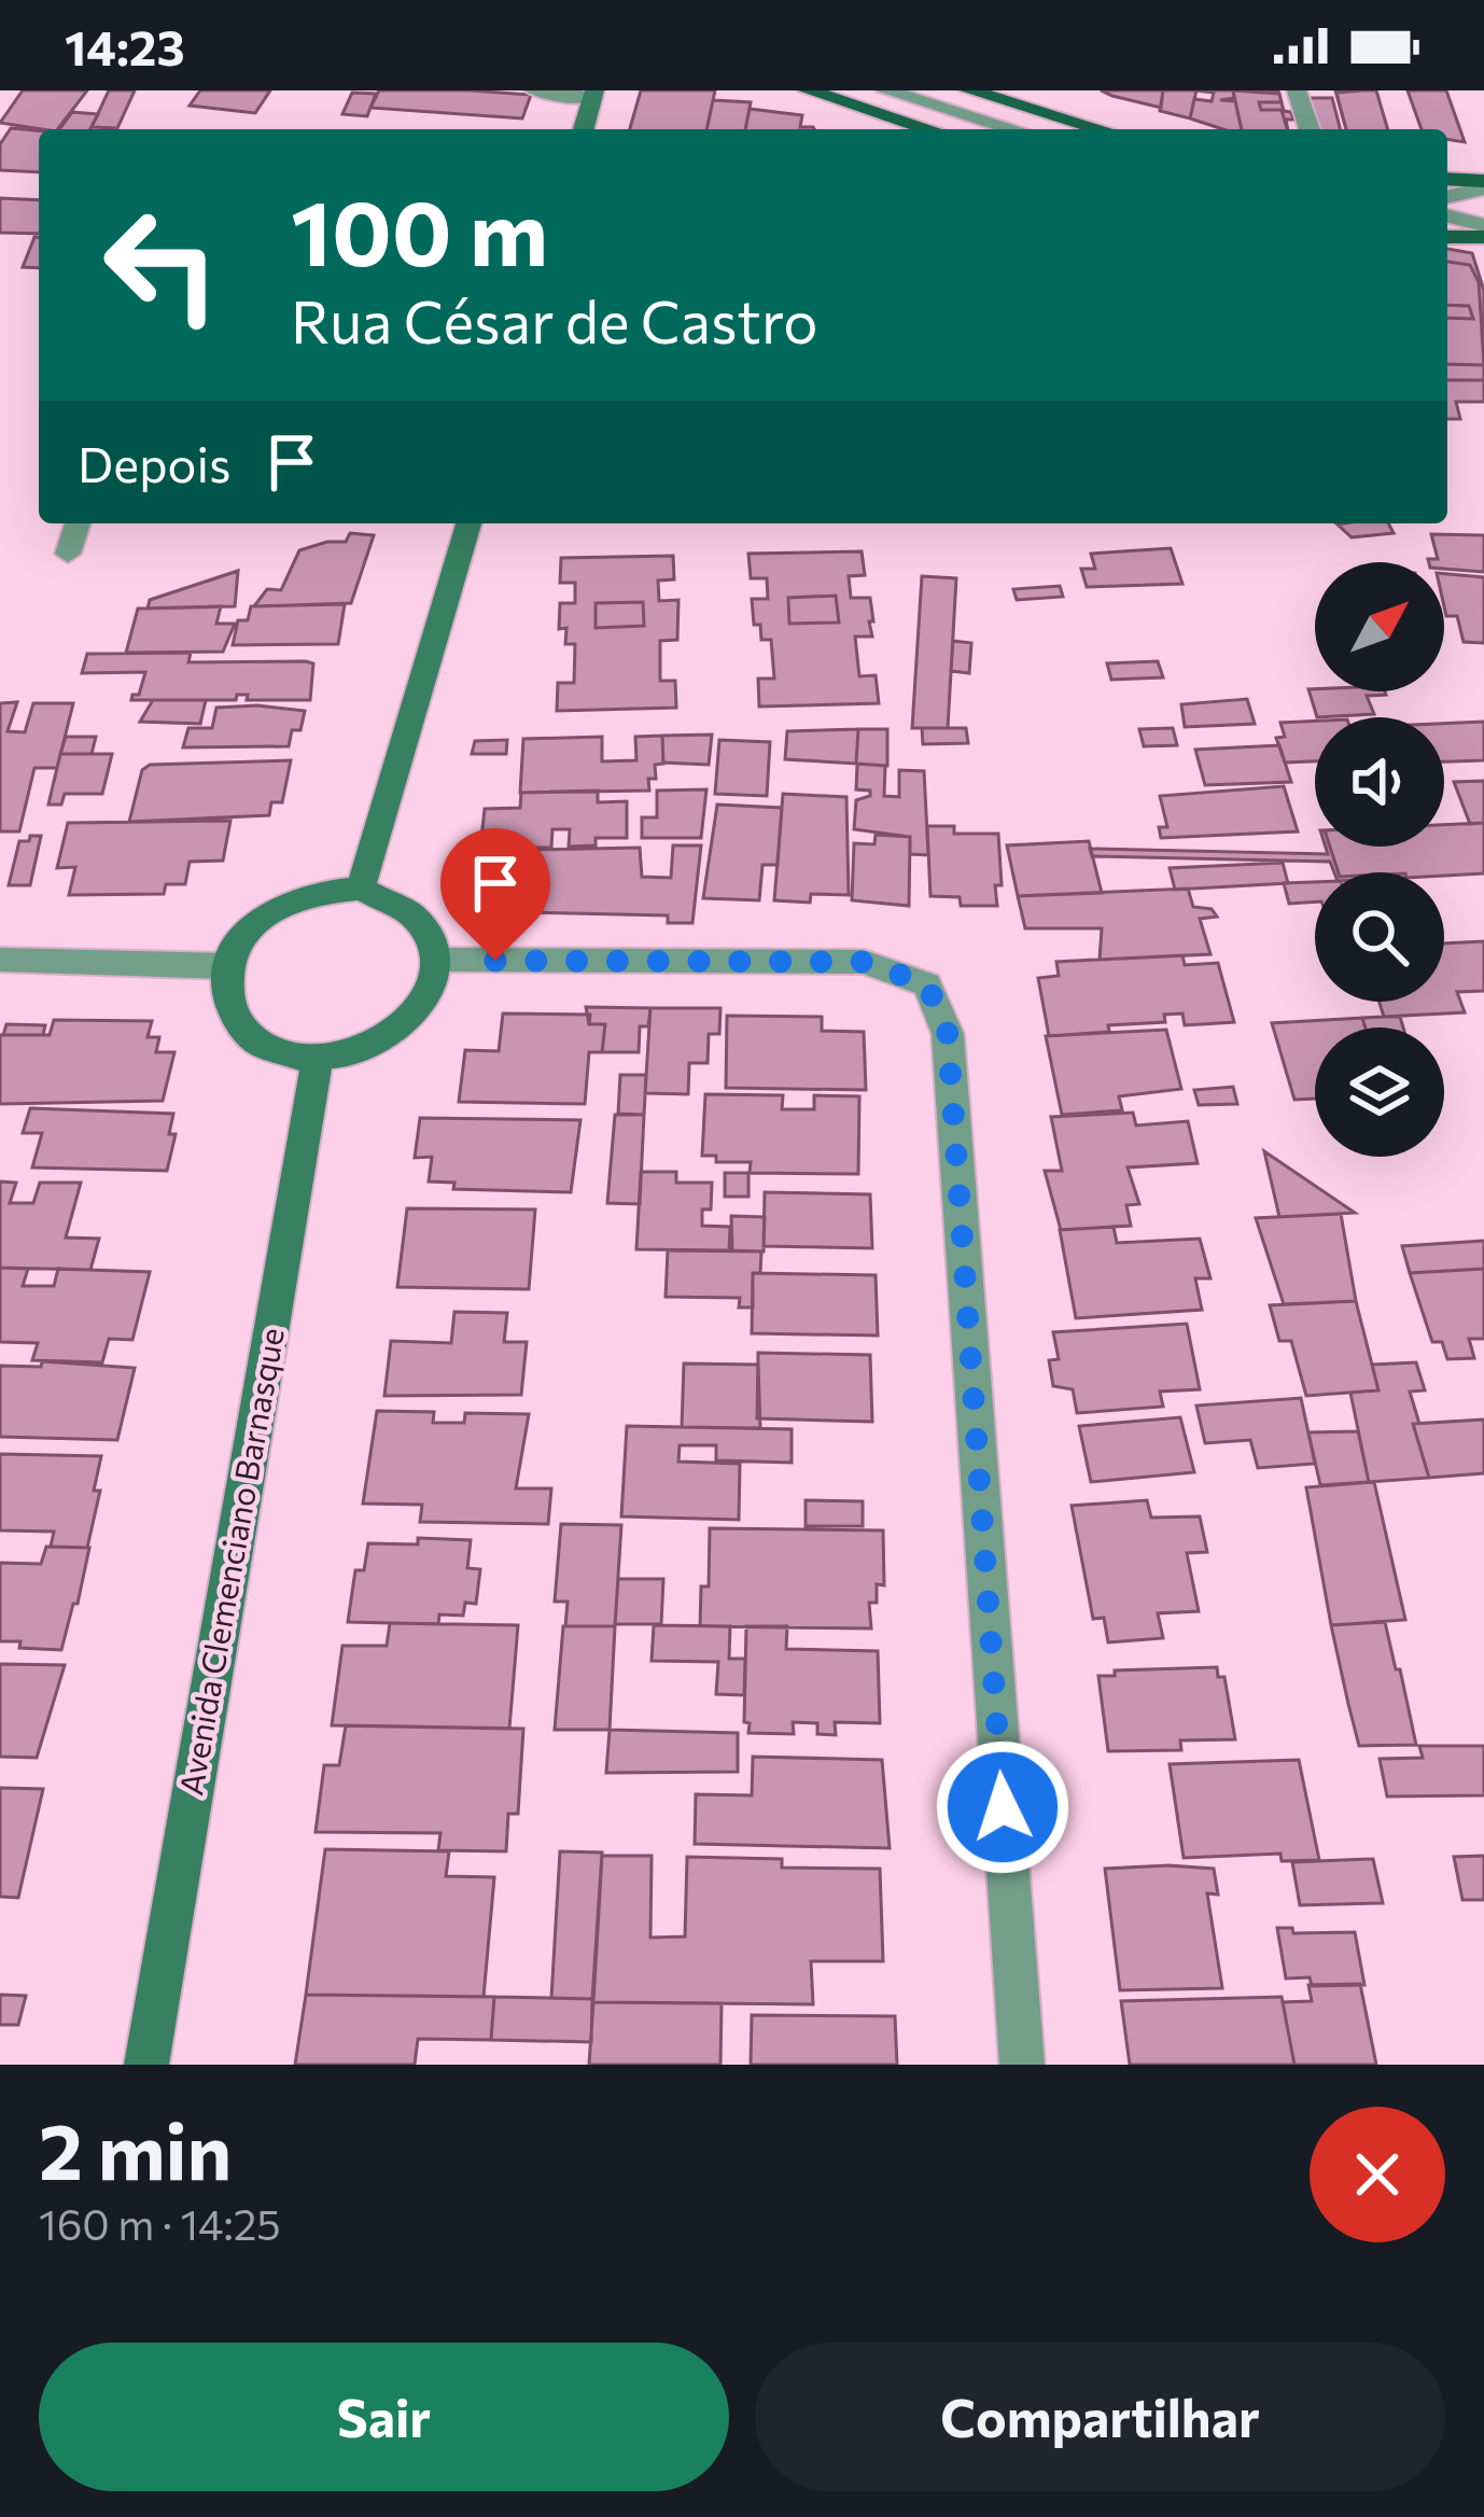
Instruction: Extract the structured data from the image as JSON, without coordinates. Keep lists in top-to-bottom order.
{
  "streets": {
    "street": ["Avenida Clemenciano Barnasque"]
  },
  "north": "top right",
  "page": {
    "status": "14:23",
    "turn": ["100 m", "Rua César de Castro"],
    "then": "Depois",
    "heading": ["2 min", "160 m · 14:25"],
    "buttons": ["Sair", "Compartilhar"]
  }
}
